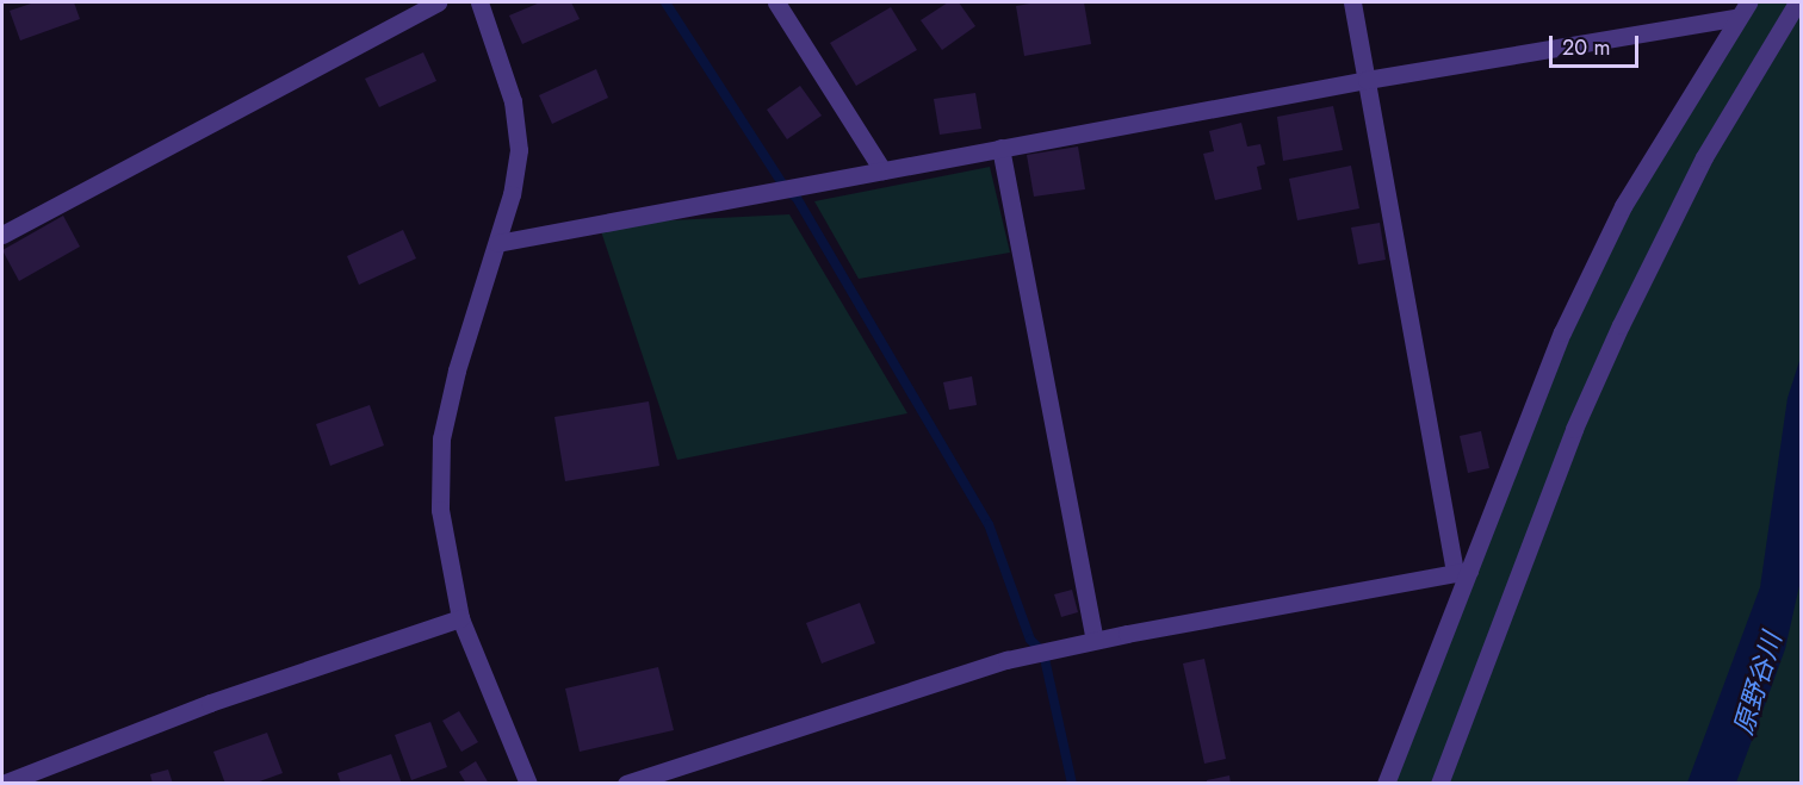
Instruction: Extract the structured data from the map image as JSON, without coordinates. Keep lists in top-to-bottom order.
{
  "water": ["原野谷川"],
  "scale_bar": "20 m"
}
